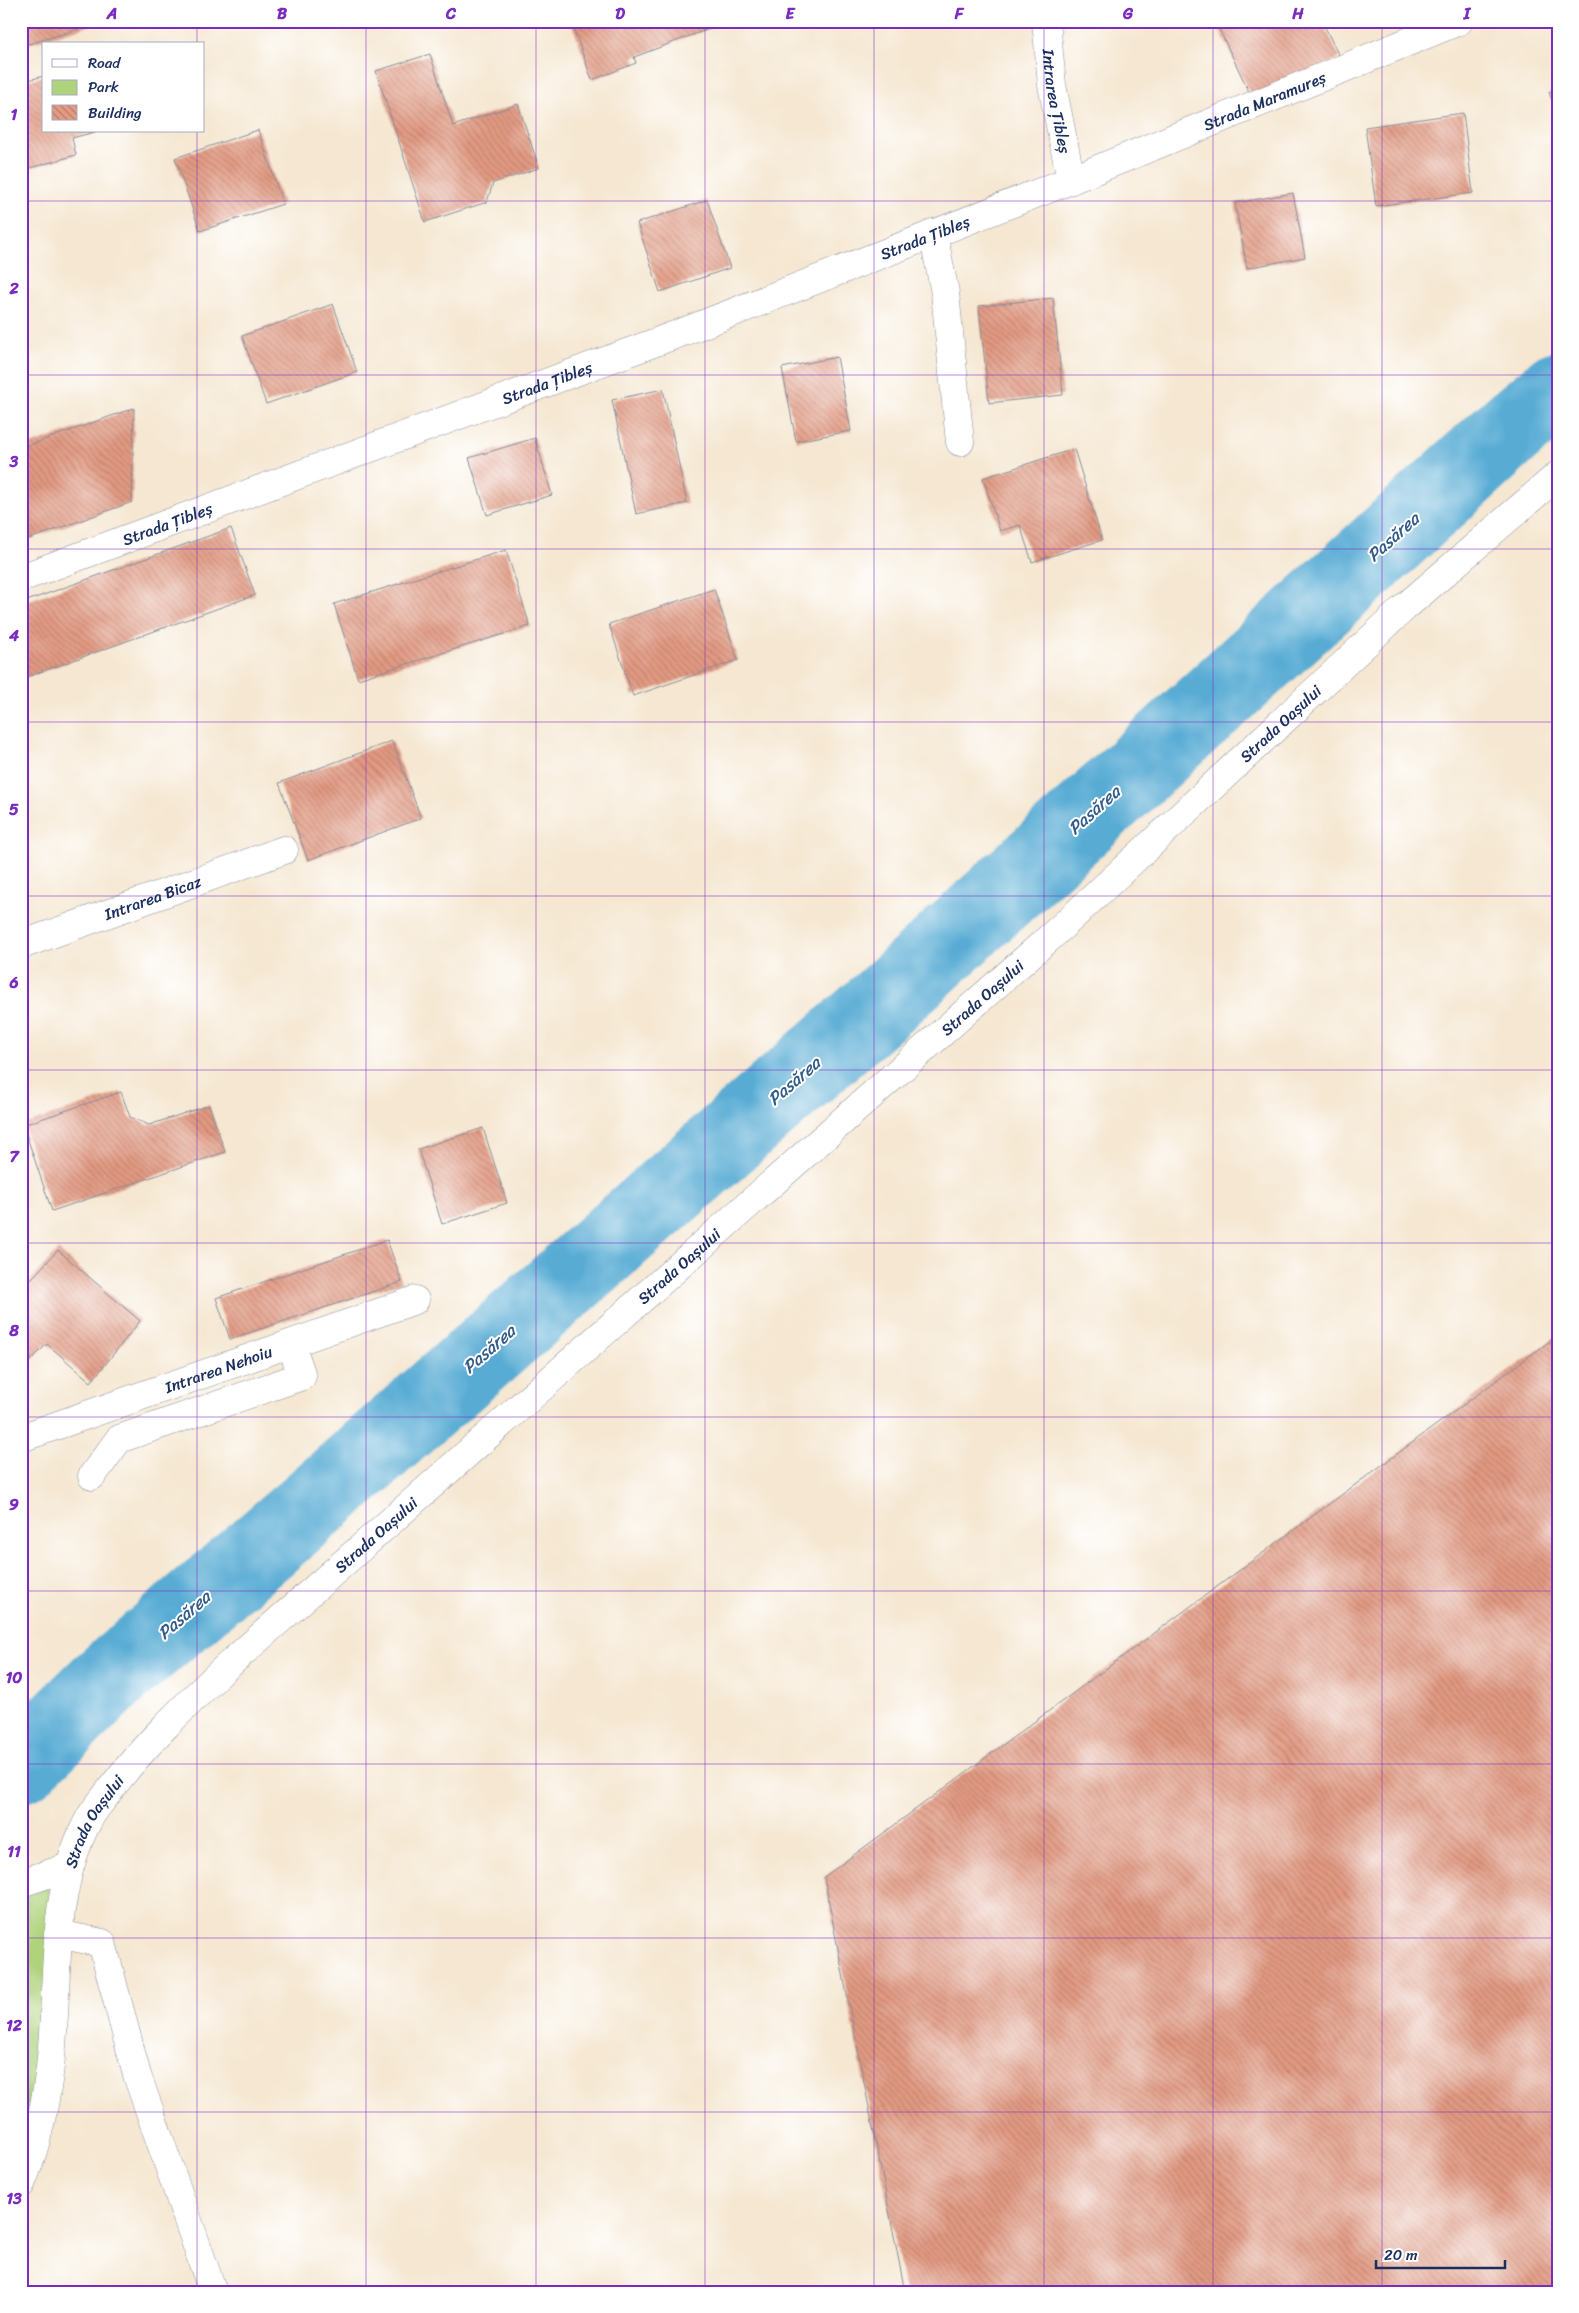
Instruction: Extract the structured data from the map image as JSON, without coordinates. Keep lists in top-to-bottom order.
{
  "streets": {
    "street": [
      "Strada Maramureș",
      "Intrarea Țibleș",
      "Strada Țibleș",
      "Strada Oașului",
      "Intrarea Bicaz",
      "Intrarea Nehoiu"
    ]
  },
  "crossings": [
    ["Strada Maramureș", "Intrarea Țibleș"],
    ["Strada Maramureș", "Strada Țibleș"],
    ["Intrarea Țibleș", "Strada Țibleș"]
  ],
  "water": ["Pasărea"],
  "legend": ["Road", "Park", "Building"],
  "scale_bar": "20 m",
  "grid": {
    "columns": [
      "A",
      "B",
      "C",
      "D",
      "E",
      "F",
      "G",
      "H",
      "I"
    ],
    "rows": [
      "1",
      "2",
      "3",
      "4",
      "5",
      "6",
      "7",
      "8",
      "9",
      "10",
      "11",
      "12",
      "13"
    ]
  }
}
